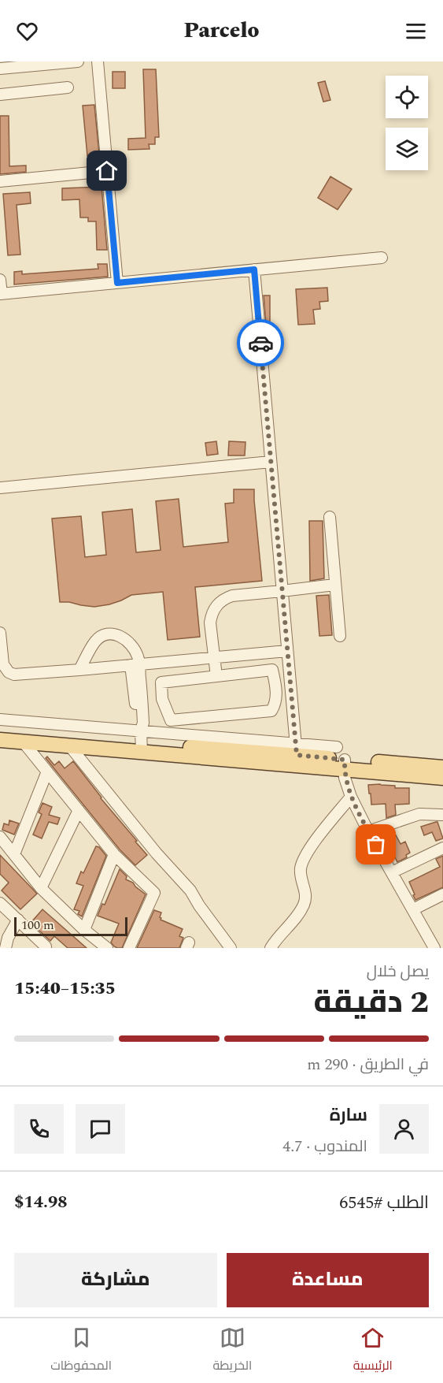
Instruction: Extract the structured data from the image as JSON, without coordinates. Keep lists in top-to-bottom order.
{
  "scale_bar": "100 m",
  "page": {
    "header": "Parcelo",
    "scale": "100 m",
    "heading": ["2 دقيقة", "يصل خلال", "15:35–15:40"],
    "panel": [
      "سارة",
      "المندوب · 4.7",
      "الطلب #6545",
      "$14.98"
    ],
    "bar": "في الطريق · 290 m",
    "buttons": ["مساعدة", "مشاركة"],
    "tabs": ["الرئيسية", "الخريطة", "المحفوظات"]
  }
}
